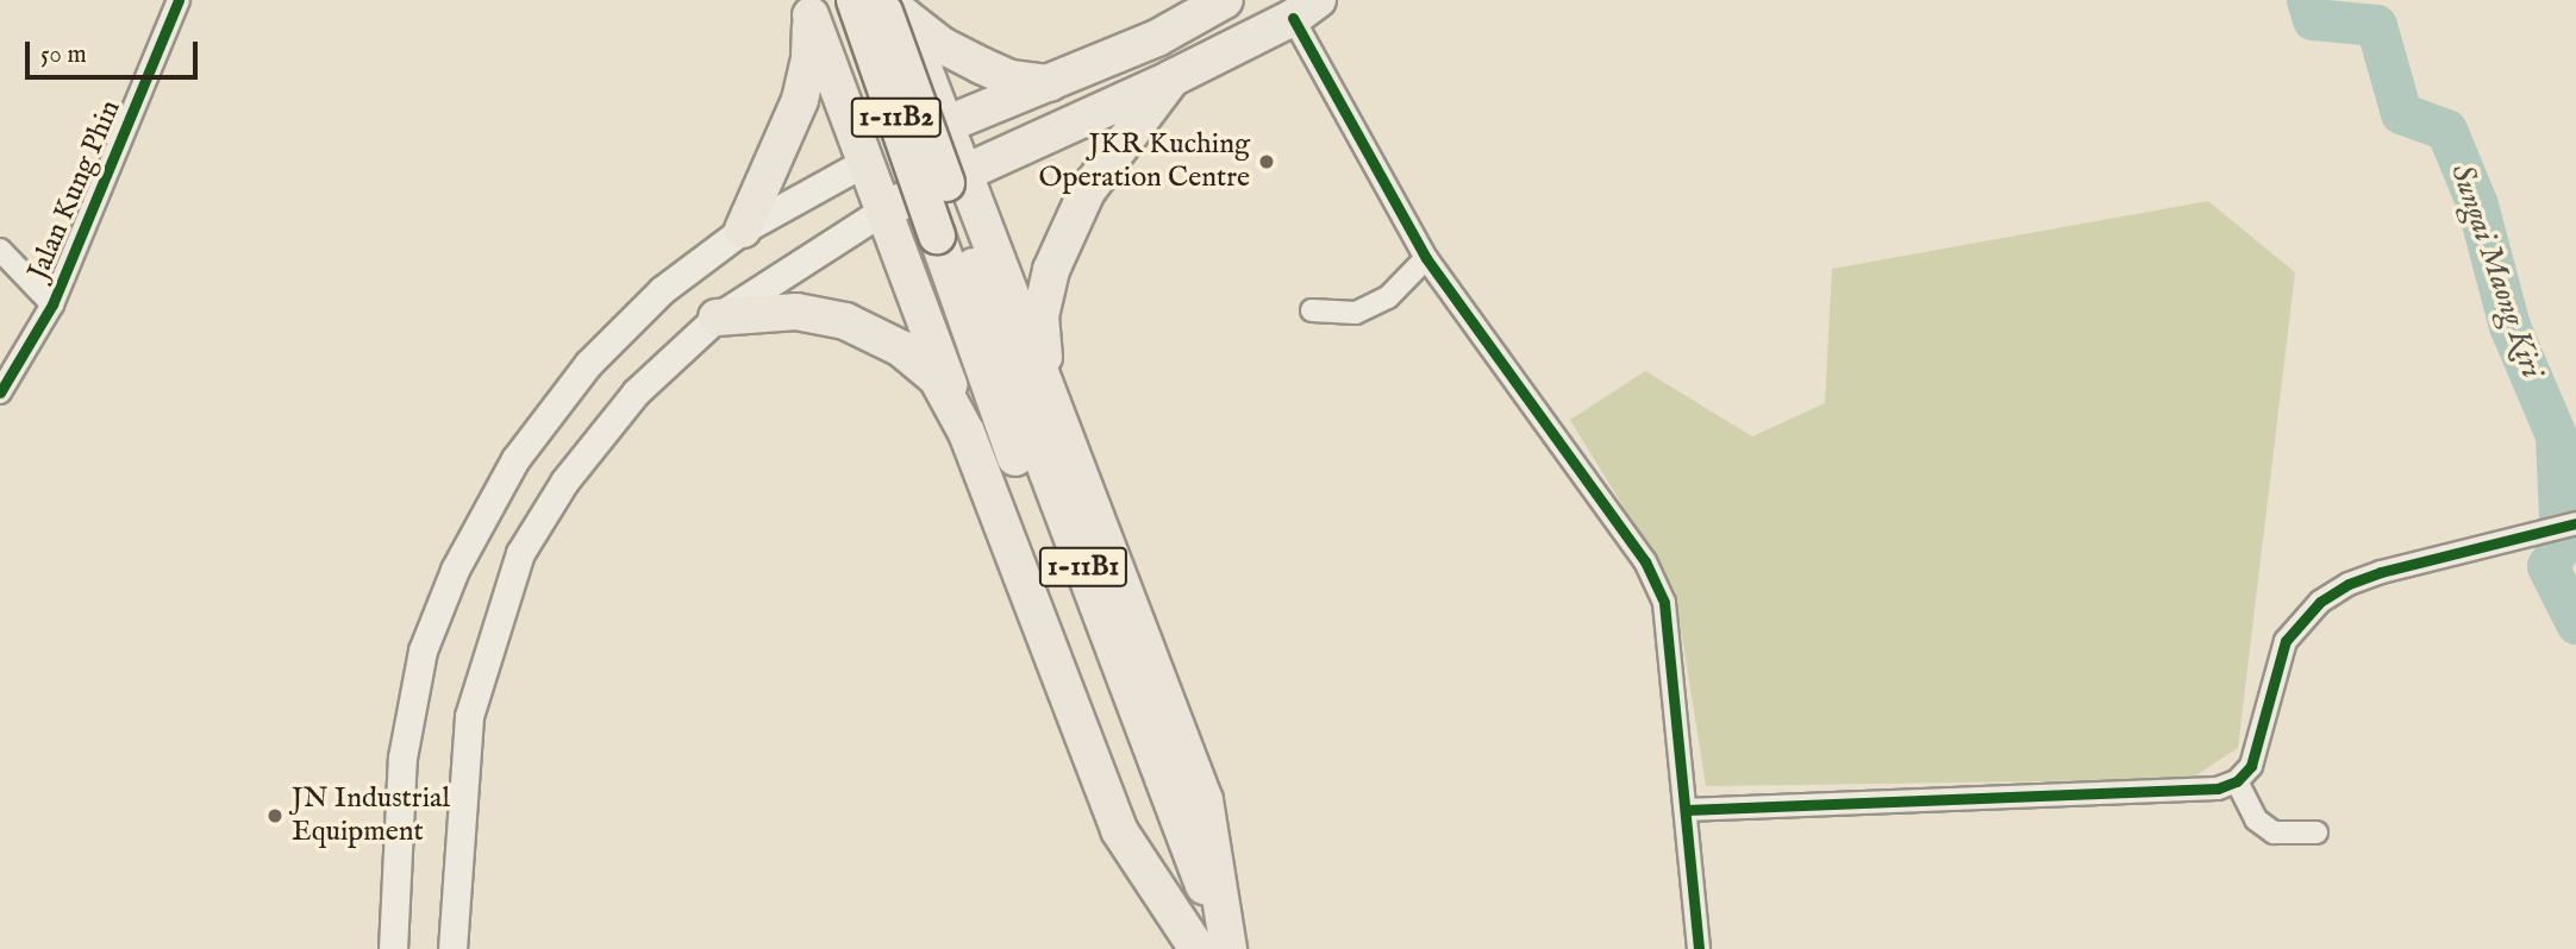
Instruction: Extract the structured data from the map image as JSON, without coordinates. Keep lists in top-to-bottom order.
{
  "streets": {
    "highway": ["1-11B2", "1-11B1"],
    "street": ["Jalan Kung Phin"]
  },
  "water": ["Sungai Maong Kiri"],
  "places": ["JKR Kuching Operation Centre", "JN Industrial Equipment"],
  "scale_bar": "50 m"
}
